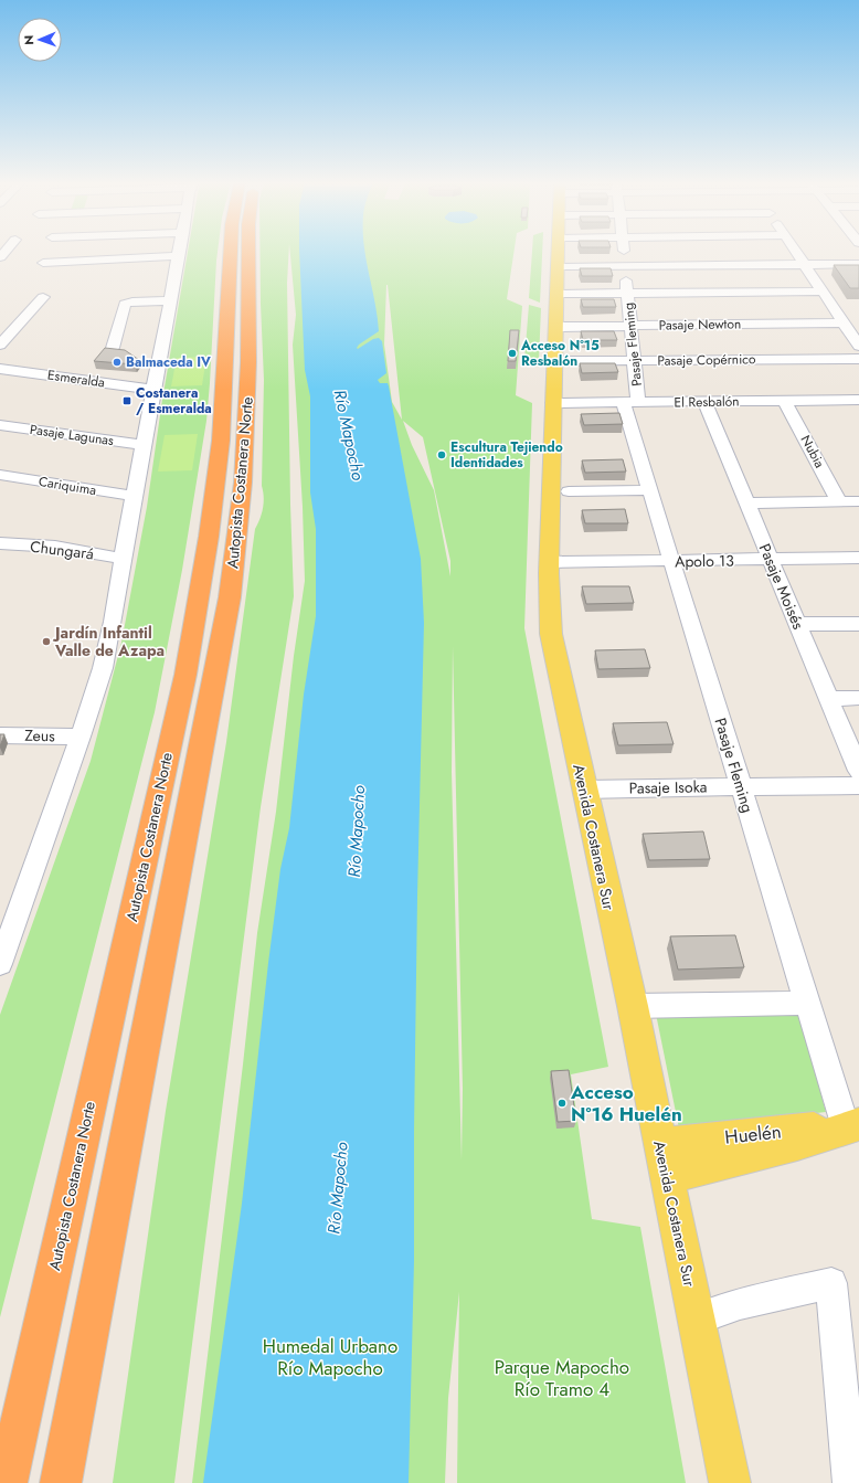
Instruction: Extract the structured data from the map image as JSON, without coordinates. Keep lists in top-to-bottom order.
{
  "streets": {
    "highway": ["Autopista Costanera Norte"],
    "main road": ["Avenida Costanera Sur", "Huelén"],
    "street": [
      "Pasaje Newton",
      "Pasaje Fleming",
      "Pasaje Copérnico",
      "Esmeralda",
      "El Resbalón",
      "Pasaje Lagunas",
      "Nubia",
      "Cariquima",
      "Chungará",
      "Apolo 13",
      "Pasaje Moisés",
      "Zeus",
      "Pasaje Isoka"
    ]
  },
  "crossings": [
    ["Pasaje Newton", "Pasaje Fleming"],
    ["Pasaje Newton", "Avenida Costanera Sur"],
    ["Pasaje Fleming", "Pasaje Copérnico"],
    ["Pasaje Fleming", "El Resbalón"],
    ["Pasaje Fleming", "Apolo 13"],
    ["Pasaje Fleming", "Pasaje Isoka"],
    ["Pasaje Fleming", "Huelén"],
    ["Pasaje Copérnico", "Avenida Costanera Sur"],
    ["El Resbalón", "Nubia"],
    ["El Resbalón", "Pasaje Moisés"],
    ["El Resbalón", "Avenida Costanera Sur"],
    ["Apolo 13", "Pasaje Moisés"],
    ["Apolo 13", "Avenida Costanera Sur"],
    ["Pasaje Isoka", "Avenida Costanera Sur"],
    ["Avenida Costanera Sur", "Huelén"]
  ],
  "water": ["Río Mapocho"],
  "parks": ["Humedal Urbano Río Mapocho", "Parque Mapocho Río Tramo 4"],
  "places": {
    "other": [
      "Acceso N°15 Resbalón",
      "Balmaceda IV",
      "Escultura Tejiendo Identidades",
      "Jardín Infantil Valle de Azapa",
      "Acceso N°16 Huelén"
    ],
    "transit": ["Costanera / Esmeralda"]
  },
  "north": "left"
}
